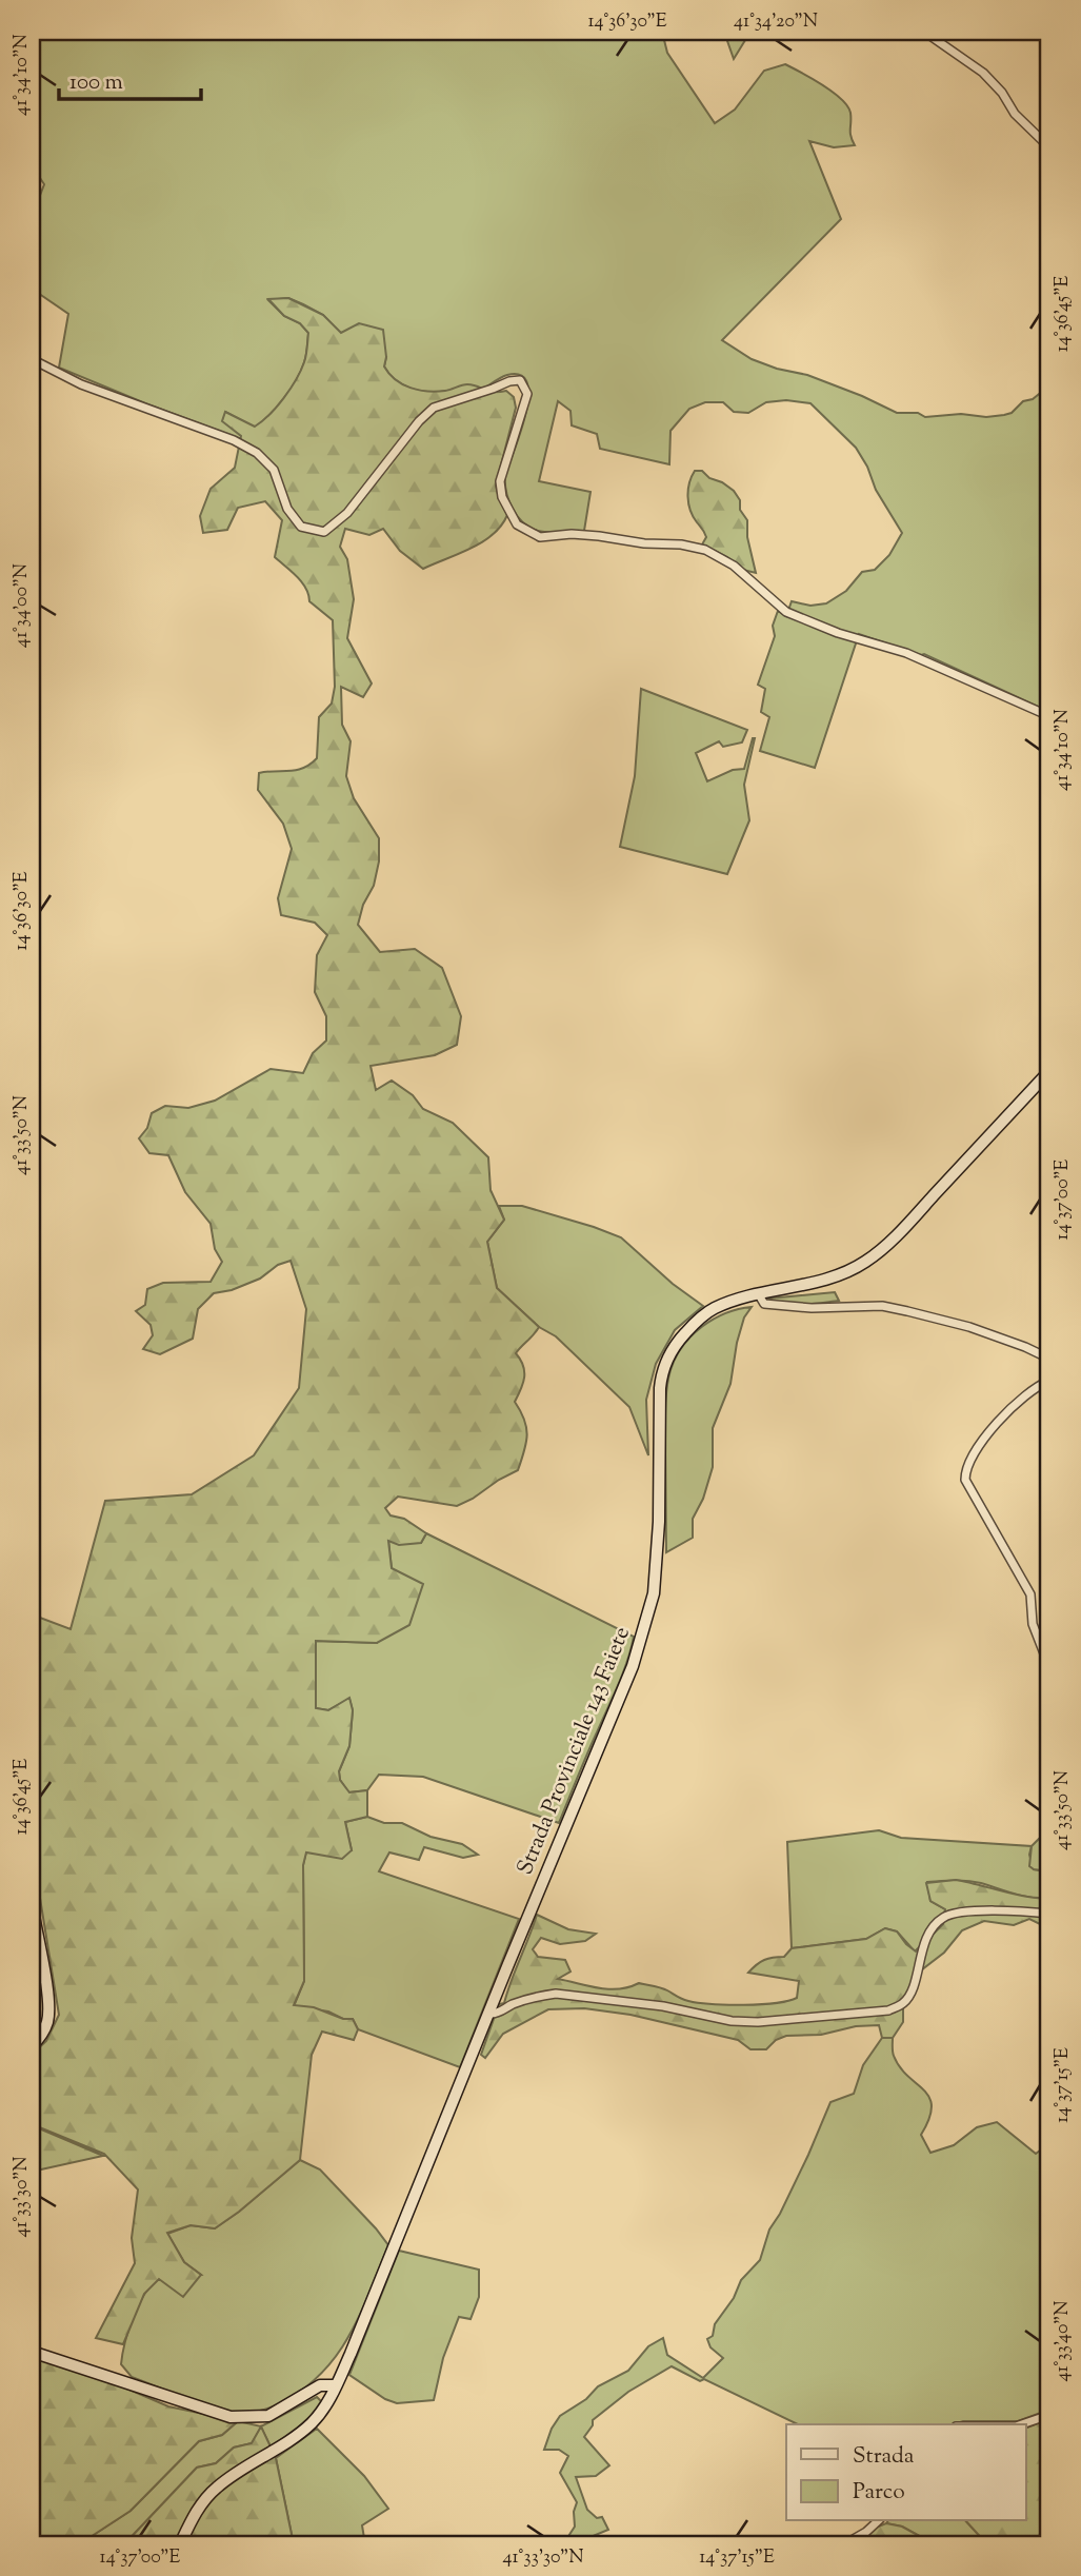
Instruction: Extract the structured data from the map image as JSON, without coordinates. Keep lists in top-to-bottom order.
{
  "streets": {
    "main road": ["Strada Provinciale 143 Faiete"]
  },
  "legend": ["Strada", "Parco"],
  "scale_bar": "100 m",
  "coordinates": [
    "14°36'30\"E",
    "41°34'20\"N",
    "41°34'10\"N",
    "14°36'45\"E",
    "41°34'00\"N",
    "41°33'50\"N",
    "14°37'00\"E",
    "14°37'15\"E",
    "41°33'30\"N",
    "41°33'40\"N"
  ]
}
